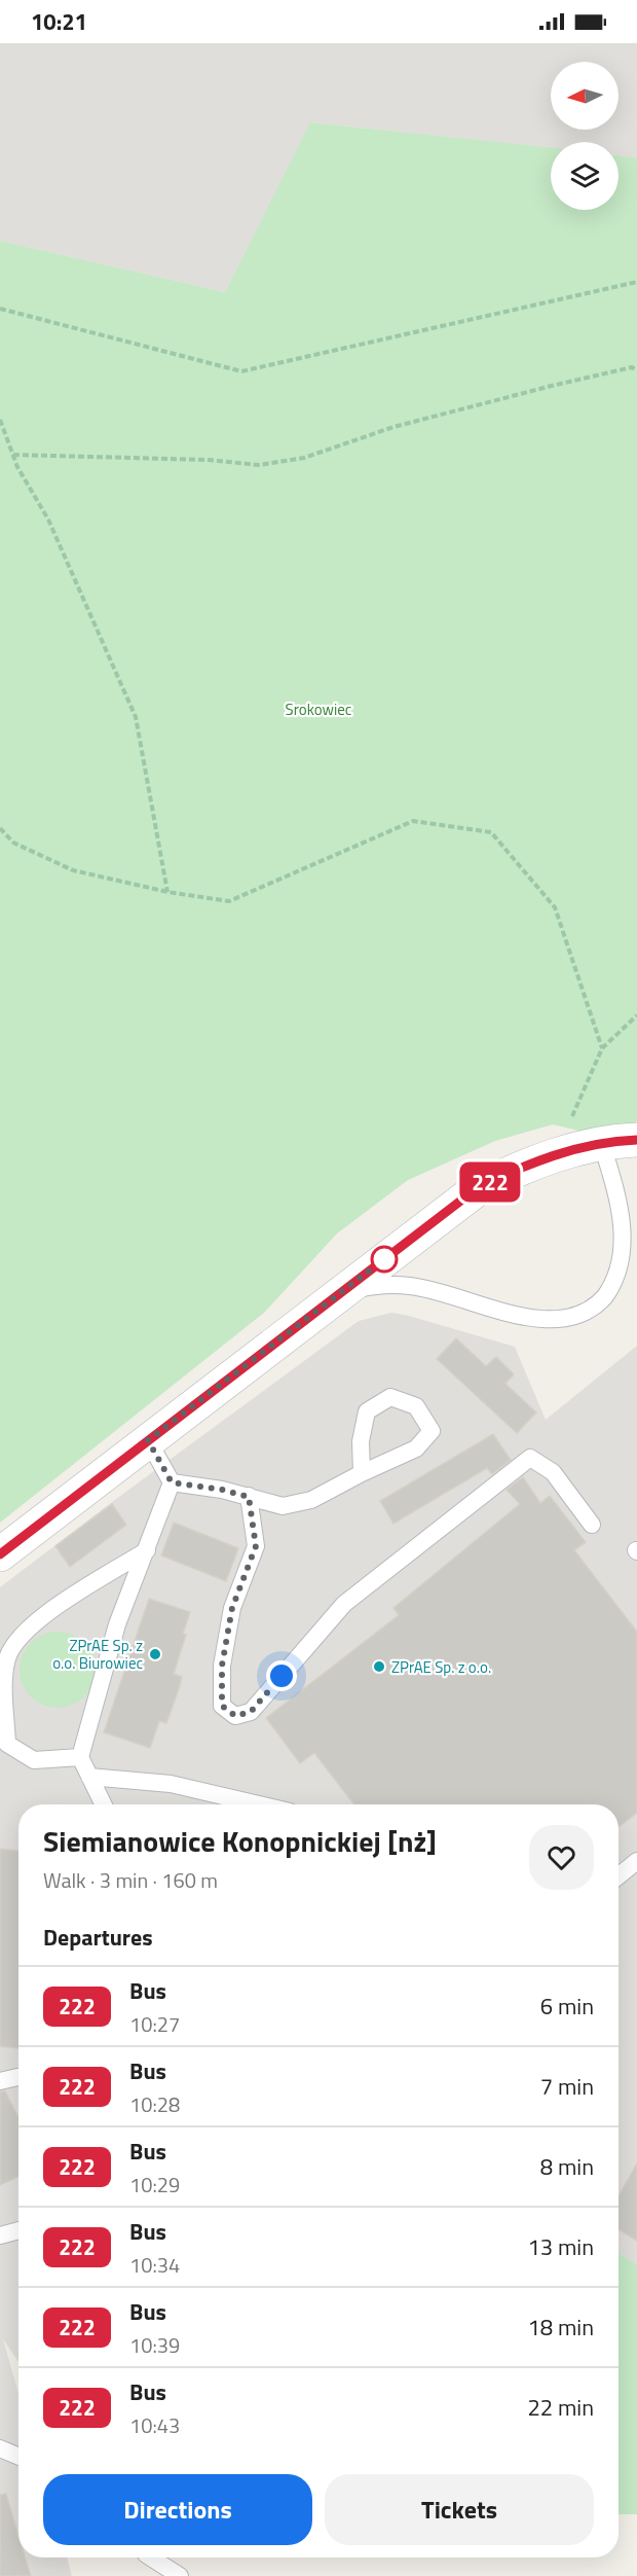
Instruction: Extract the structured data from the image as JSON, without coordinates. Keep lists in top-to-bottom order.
{
  "parks": ["Srokowiec"],
  "places": ["ZPrAE Sp. z o.o. Biurowiec", "ZPrAE Sp. z o.o."],
  "lines": ["bus line 222"],
  "north": "left",
  "page": {
    "status": "10:21",
    "on_map": "222",
    "heading": [
      ["Siemianowice Konopnickiej [nż]", "Walk · 3 min · 160 m"],
      "Departures"
    ],
    "list": [
      {
        "mark": "222",
        "name": "Bus",
        "note": "10:27",
        "value": "6 min"
      },
      {
        "mark": "222",
        "name": "Bus",
        "note": "10:28",
        "value": "7 min"
      },
      {
        "mark": "222",
        "name": "Bus",
        "note": "10:29",
        "value": "8 min"
      },
      {
        "mark": "222",
        "name": "Bus",
        "note": "10:34",
        "value": "13 min"
      },
      {
        "mark": "222",
        "name": "Bus",
        "note": "10:39",
        "value": "18 min"
      },
      {
        "mark": "222",
        "name": "Bus",
        "note": "10:43",
        "value": "22 min"
      }
    ],
    "buttons": ["Directions", "Tickets"]
  }
}
